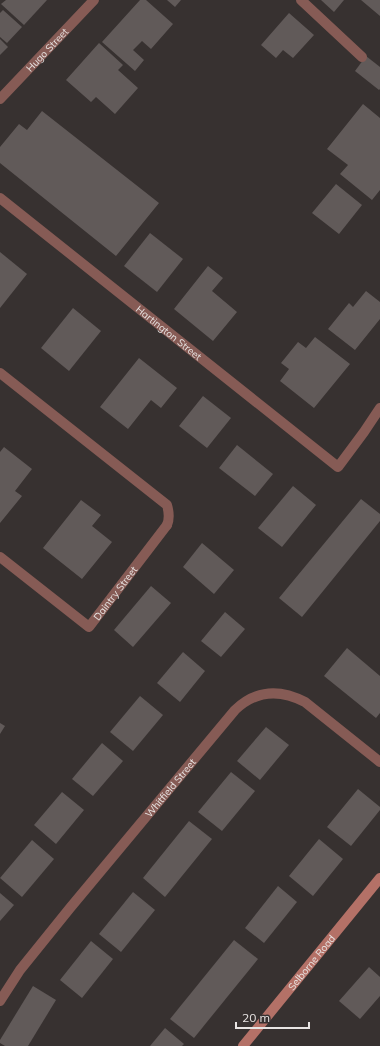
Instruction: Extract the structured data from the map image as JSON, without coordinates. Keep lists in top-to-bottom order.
{
  "streets": {
    "street": [
      "Hugo Street",
      "Hartington Street",
      "Daintry Street",
      "Whitfield Street",
      "Selborne Road"
    ]
  },
  "scale_bar": "20 m"
}
